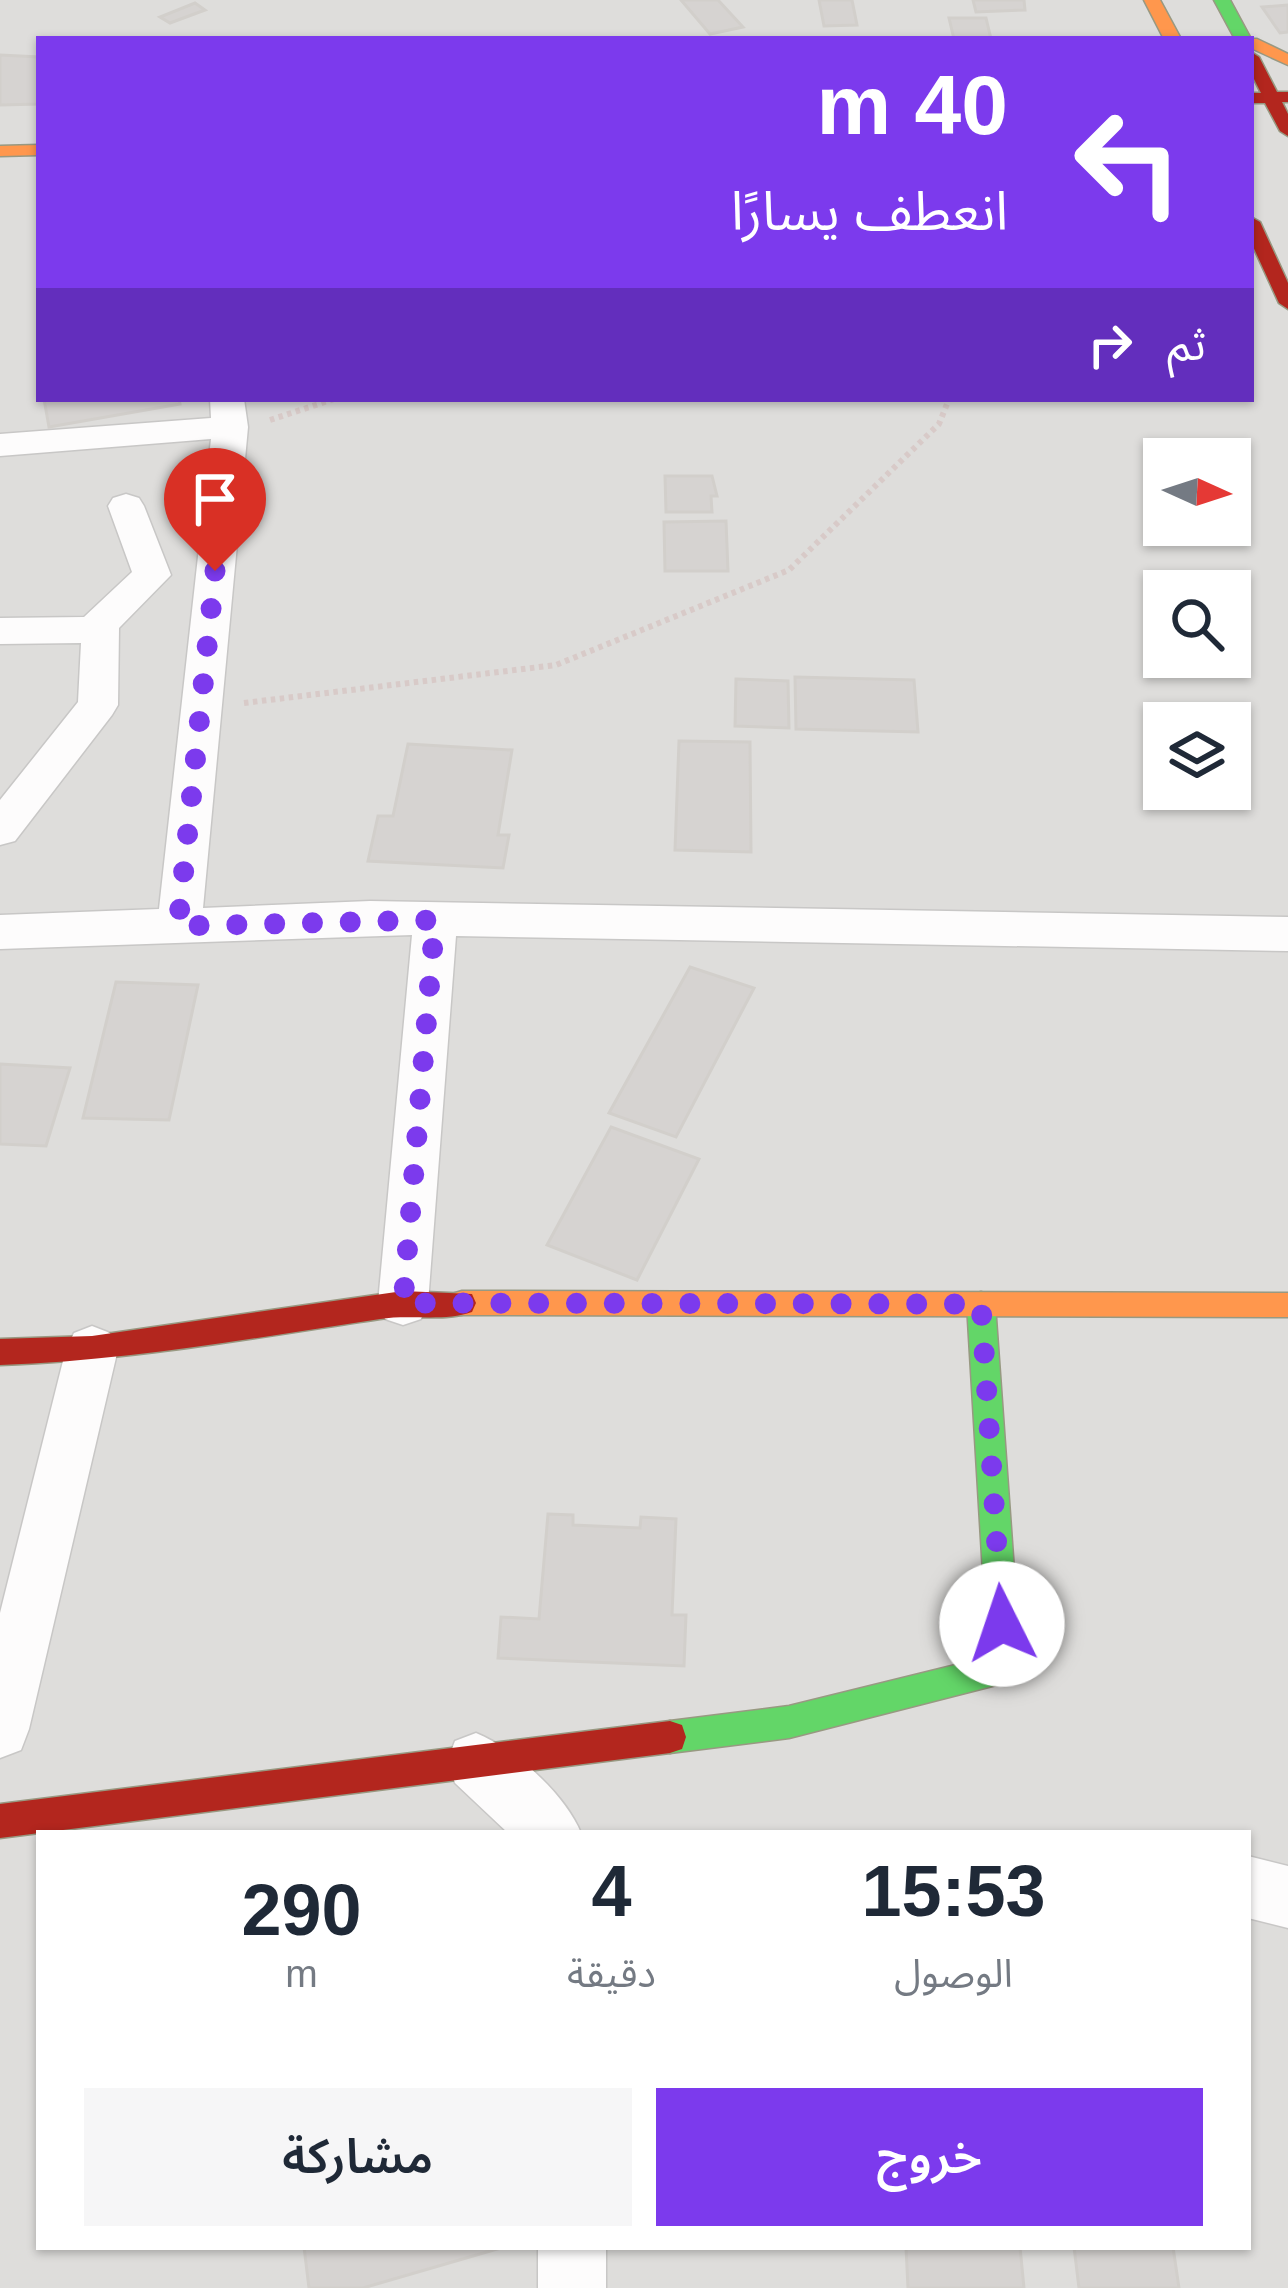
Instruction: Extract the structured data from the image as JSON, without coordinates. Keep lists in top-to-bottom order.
{
  "north": "right",
  "page": {
    "turn": ["40 m", "انعطف يسارًا"],
    "then": "ثم",
    "eta": [
      "15:53",
      "الوصول",
      "4",
      "دقيقة",
      "290",
      "m"
    ],
    "buttons": ["خروج", "مشاركة"]
  }
}
